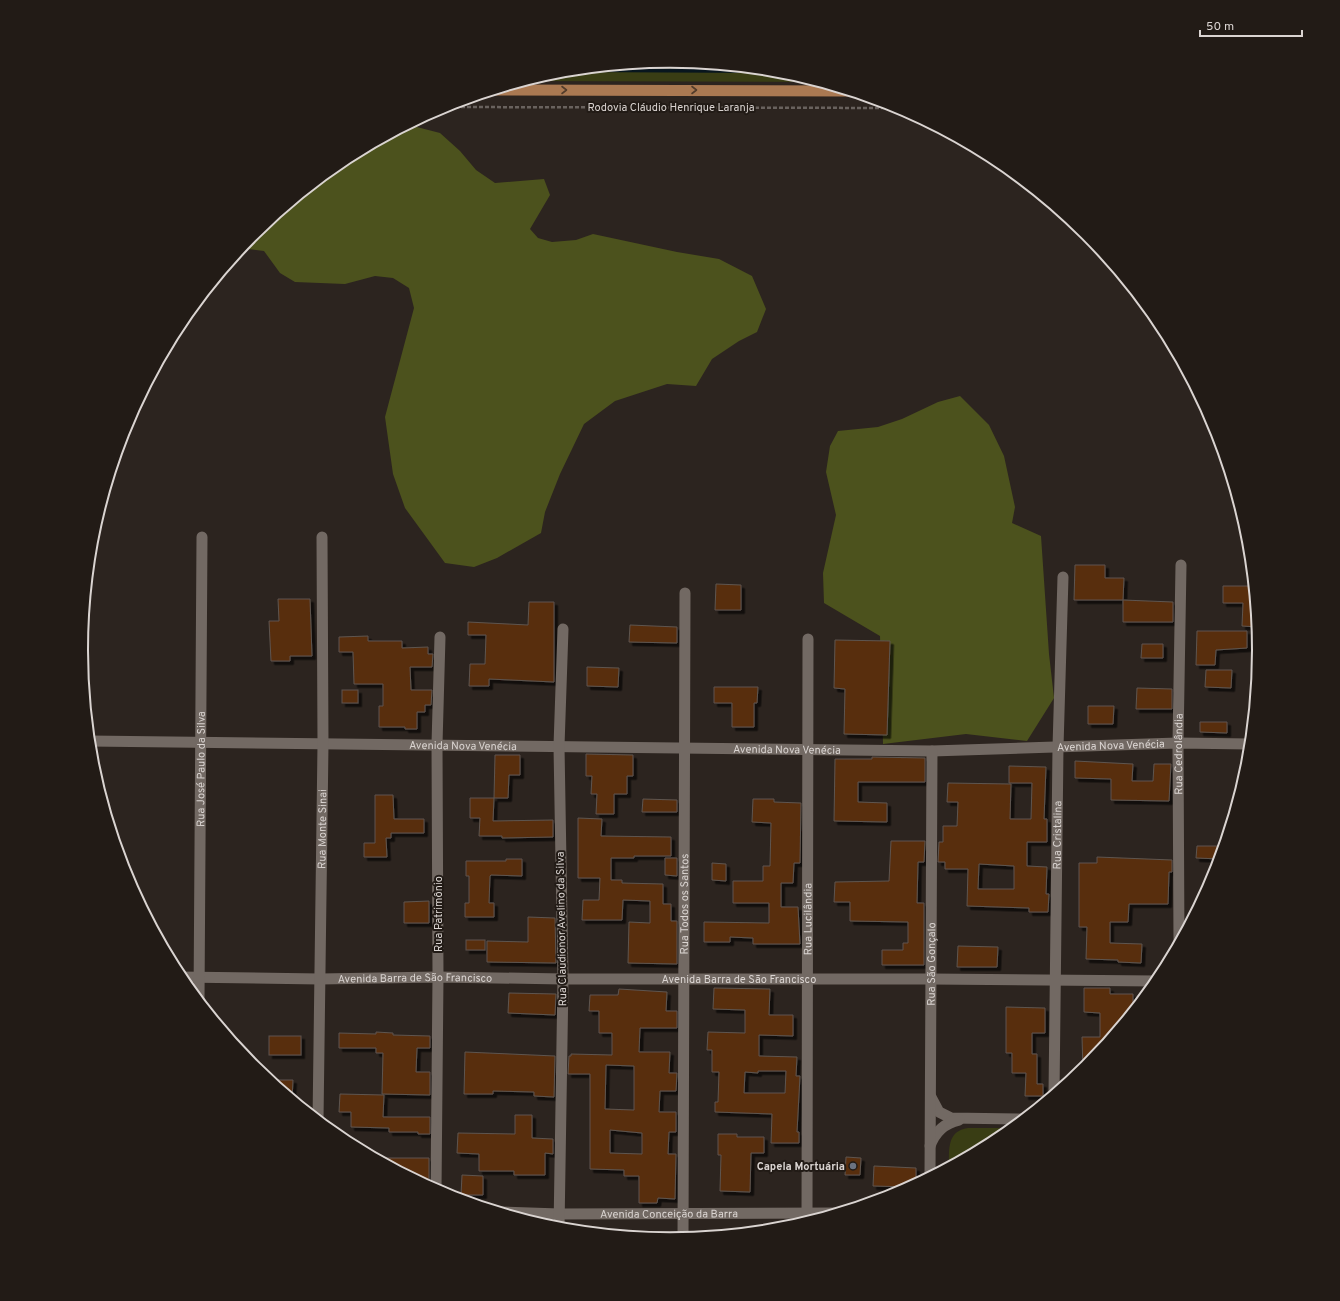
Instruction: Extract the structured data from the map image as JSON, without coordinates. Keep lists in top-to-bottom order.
{
  "streets": {
    "main road": ["Rodovia Cláudio Henrique Laranja"],
    "street": [
      "Avenida Nova Venécia",
      "Rua Cedrolândia",
      "Rua José Paulo da Silva",
      "Rua Monte Sinai",
      "Rua Cristalina",
      "Rua Todos os Santos",
      "Rua Patrimônio",
      "Rua Lucilândia",
      "Rua Claudionor Avelino da Silva",
      "Rua São Gonçalo",
      "Avenida Barra de São Francisco",
      "Avenida Conceição da Barra"
    ]
  },
  "crossings": [
    ["Avenida Nova Venécia", "Rua Cedrolândia"],
    ["Avenida Nova Venécia", "Rua José Paulo da Silva"],
    ["Avenida Nova Venécia", "Rua Monte Sinai"],
    ["Avenida Nova Venécia", "Rua Cristalina"],
    ["Avenida Nova Venécia", "Rua Todos os Santos"],
    ["Avenida Nova Venécia", "Rua Patrimônio"],
    ["Avenida Nova Venécia", "Rua Lucilândia"],
    ["Avenida Nova Venécia", "Rua Claudionor Avelino da Silva"],
    ["Avenida Nova Venécia", "Rua São Gonçalo"],
    ["Rua José Paulo da Silva", "Avenida Barra de São Francisco"],
    ["Rua Monte Sinai", "Avenida Barra de São Francisco"],
    ["Rua Cristalina", "Avenida Barra de São Francisco"],
    ["Rua Todos os Santos", "Avenida Barra de São Francisco"],
    ["Rua Todos os Santos", "Avenida Conceição da Barra"],
    ["Rua Patrimônio", "Avenida Barra de São Francisco"],
    ["Rua Lucilândia", "Avenida Barra de São Francisco"],
    ["Rua Claudionor Avelino da Silva", "Avenida Barra de São Francisco"],
    ["Rua Claudionor Avelino da Silva", "Avenida Conceição da Barra"],
    ["Rua São Gonçalo", "Avenida Barra de São Francisco"]
  ],
  "one_way": ["Rodovia Cláudio Henrique Laranja"],
  "places": ["Capela Mortuária"],
  "scale_bar": "50 m"
}
